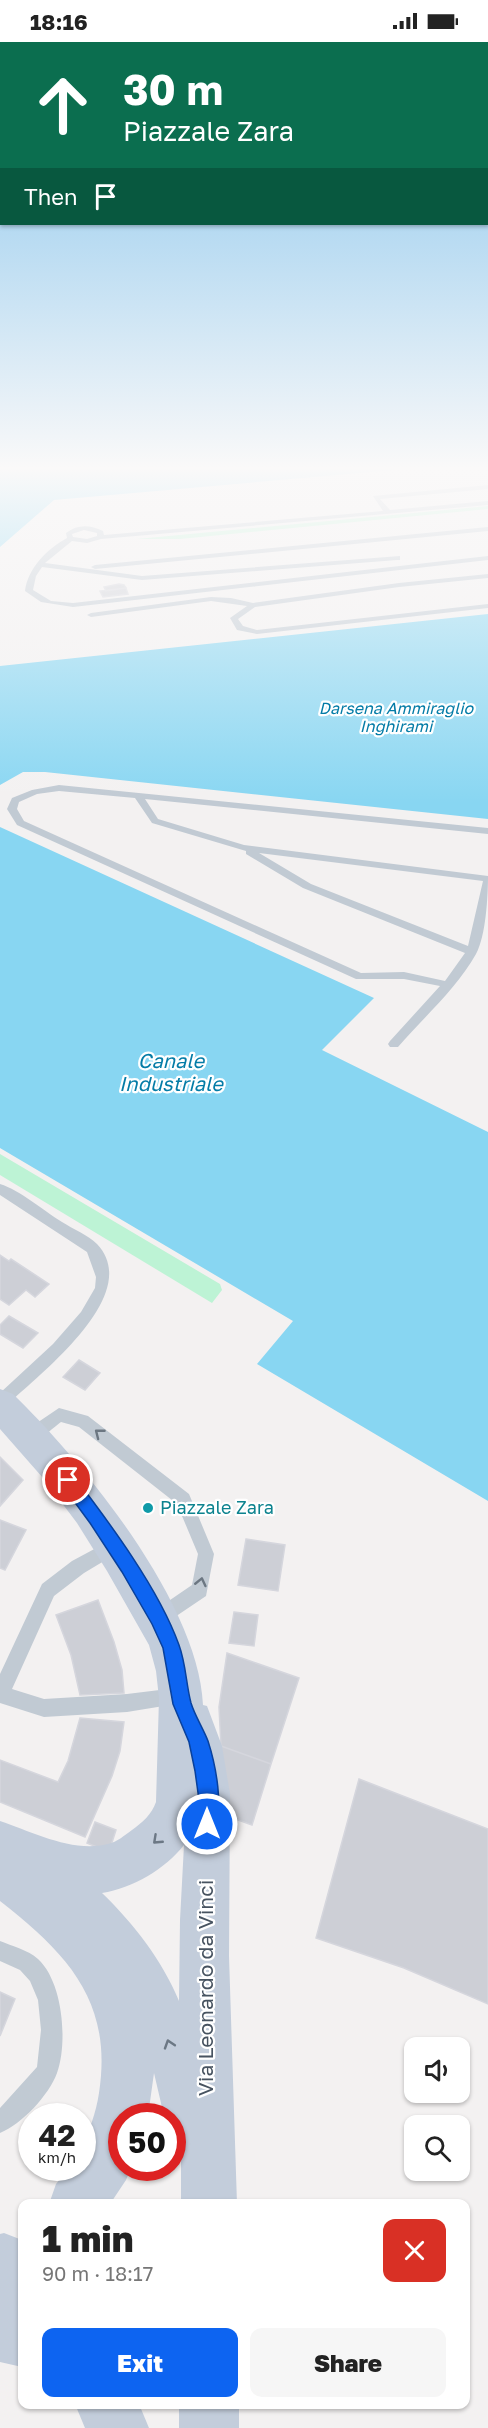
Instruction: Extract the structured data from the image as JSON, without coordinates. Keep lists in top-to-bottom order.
{
  "streets": {
    "main road": ["Via Leonardo da Vinci"]
  },
  "water": ["Darsena Ammiraglio Inghirami", "Canale Industriale"],
  "places": ["Piazzale Zara"],
  "page": {
    "status": "18:16",
    "turn": ["30 m", "Piazzale Zara"],
    "then": "Then",
    "speed": "42 km/h",
    "limit": "50",
    "heading": ["1 min", "90 m · 18:17"],
    "buttons": ["Exit", "Share"]
  }
}
